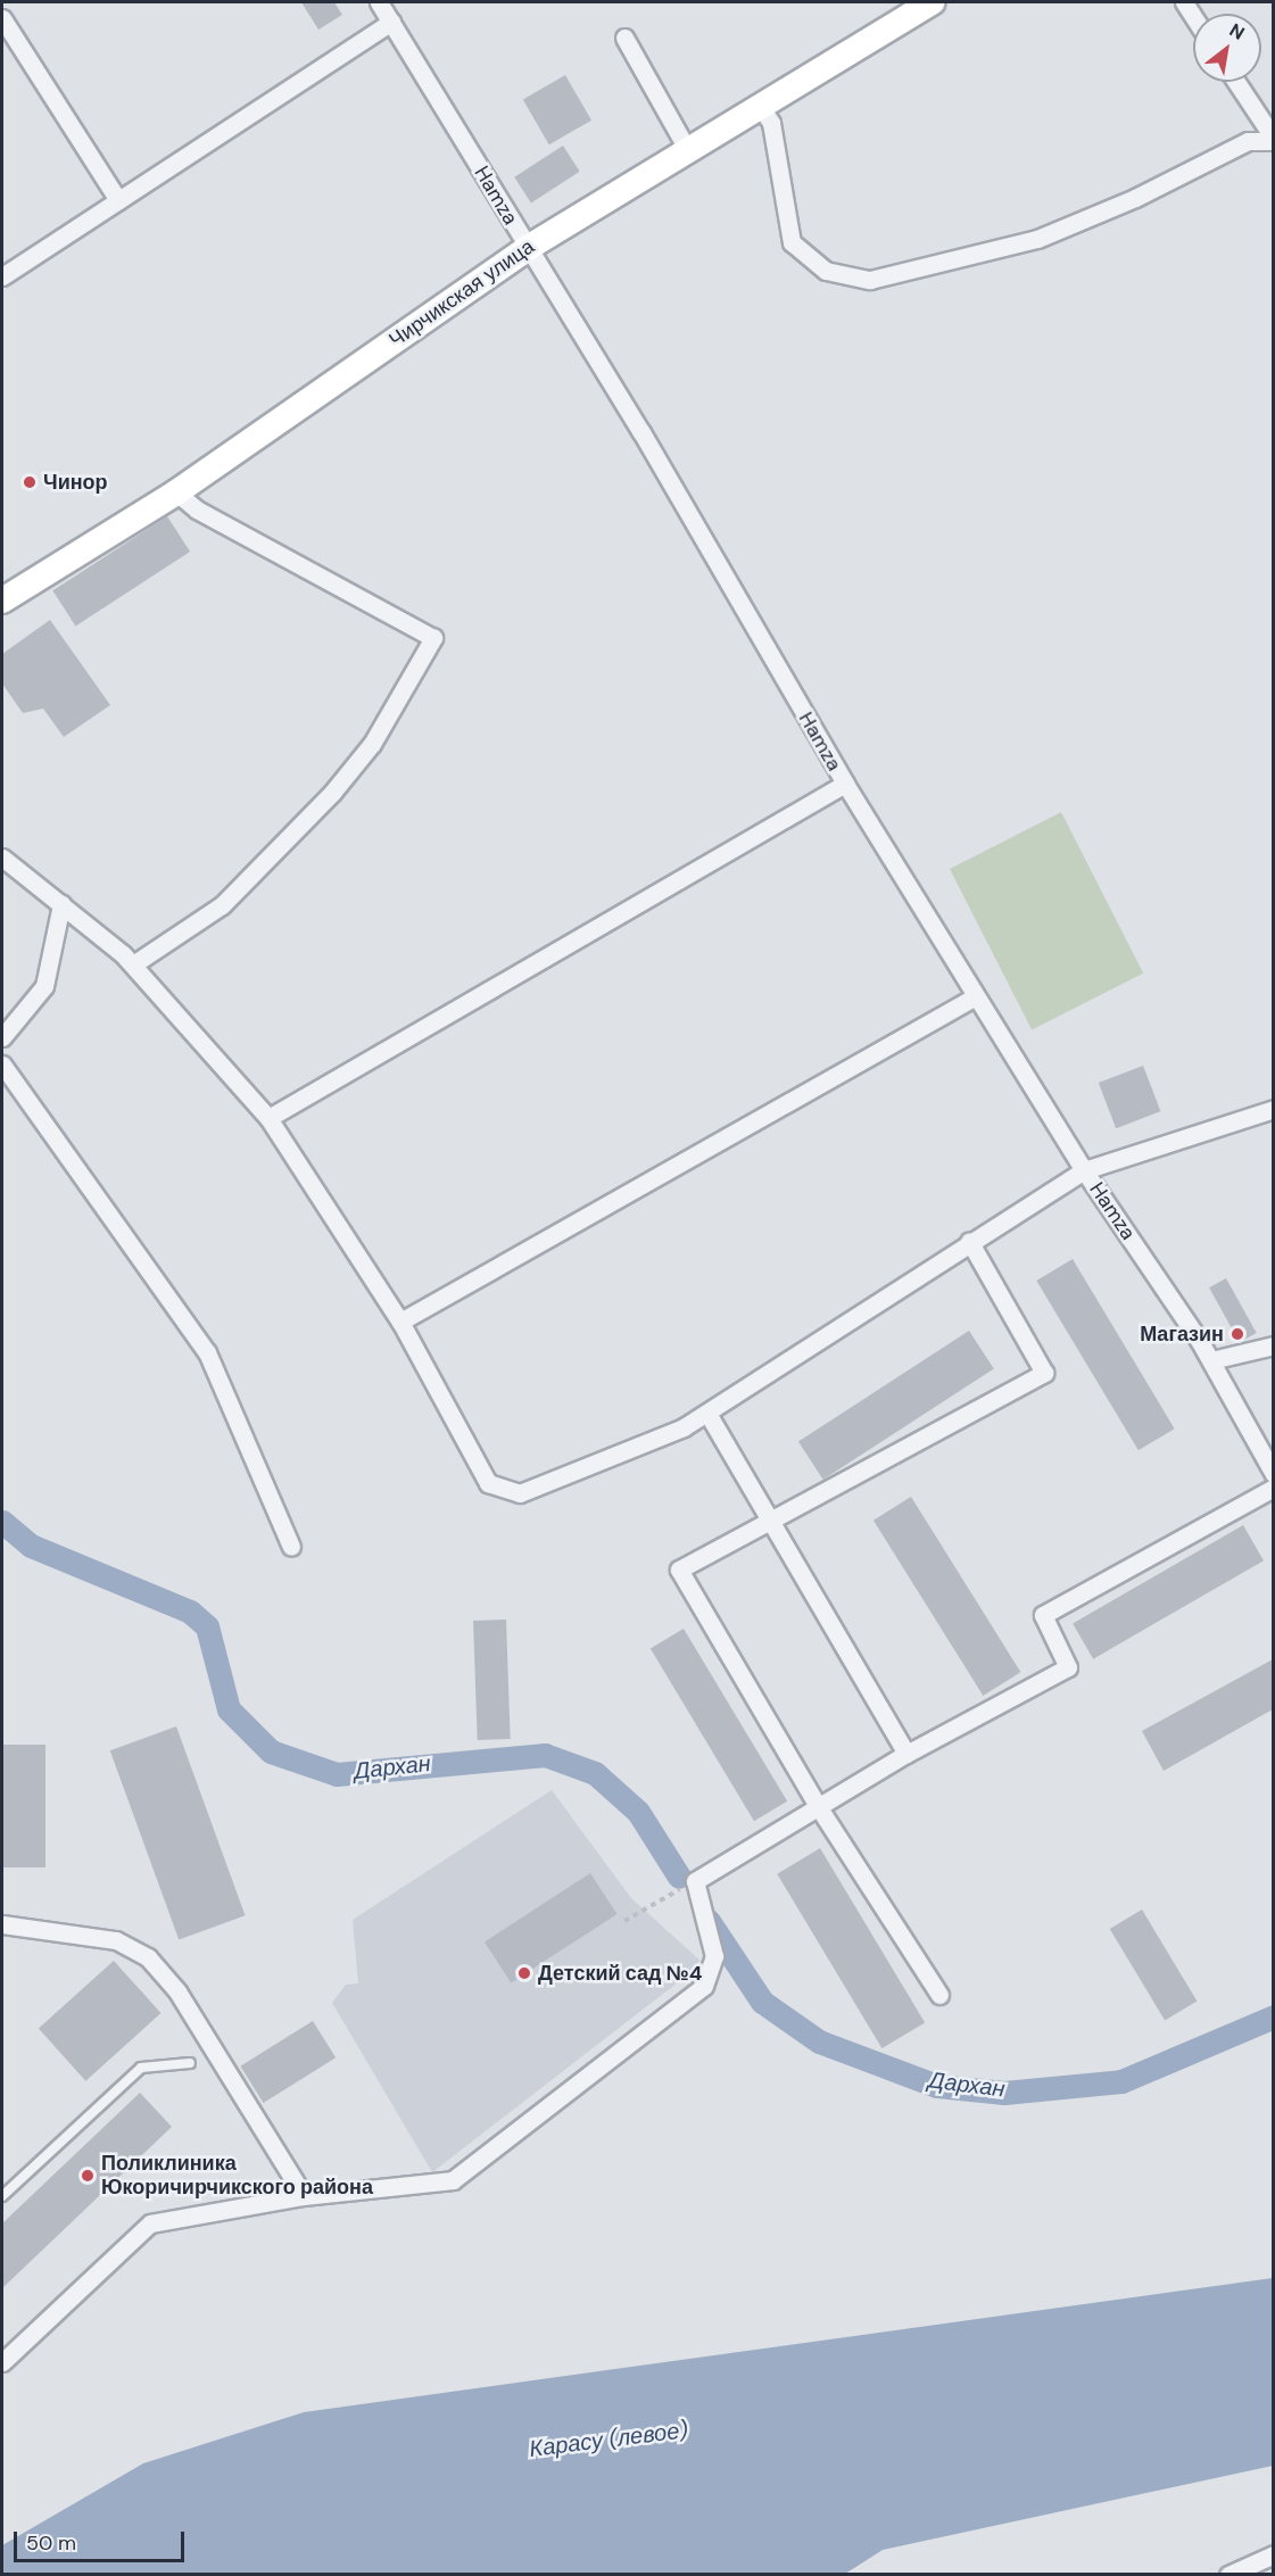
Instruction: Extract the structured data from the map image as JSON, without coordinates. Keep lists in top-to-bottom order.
{
  "streets": {
    "main road": ["Чирчикская улица"],
    "street": ["Hamza"]
  },
  "crossings": [
    ["Hamza", "Чирчикская улица"]
  ],
  "water": ["Дархан", "Карасу (левое)"],
  "places": [
    "Чинор",
    "Магазин",
    "Детский сад №4",
    "Поликлиника Юкоричирчикского района"
  ],
  "scale_bar": "50 m",
  "north": "top right"
}
